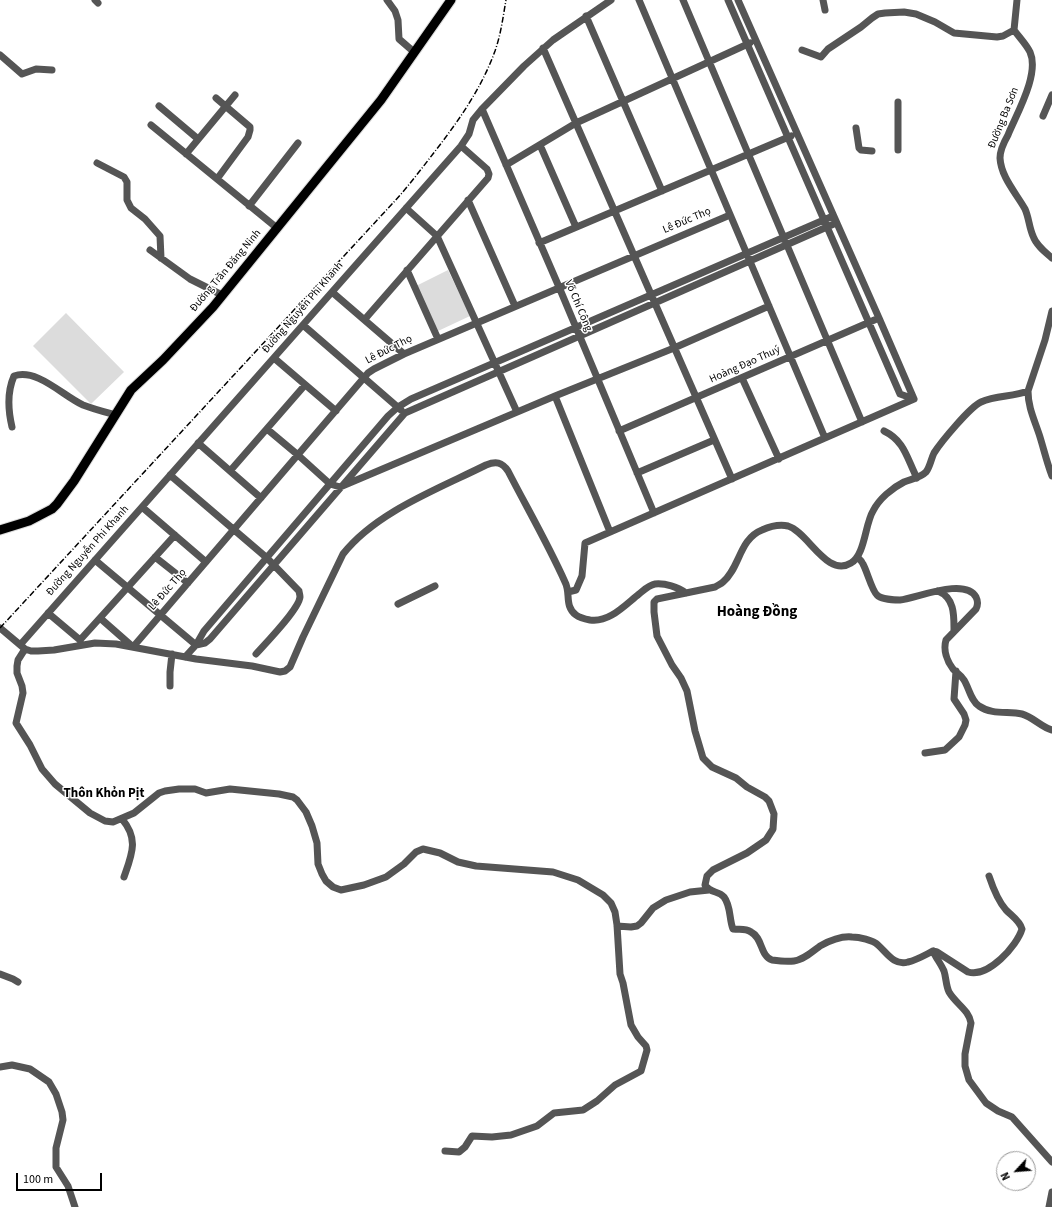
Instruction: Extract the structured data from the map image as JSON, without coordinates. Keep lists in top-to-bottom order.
{
  "streets": {
    "main road": ["Đường Trần Đăng Ninh"],
    "street": [
      "Đường Ba Sơn",
      "Lê Đức Thọ",
      "Võ Chí Công",
      "Đường Nguyễn Phi Khanh",
      "Hoàng Đạo Thuý"
    ]
  },
  "crossings": [
    ["Lê Đức Thọ", "Võ Chí Công"],
    ["Võ Chí Công", "Đường Nguyễn Phi Khanh"],
    ["Võ Chí Công", "Hoàng Đạo Thuý"]
  ],
  "districts": ["Hoàng Đồng", "Thôn Khỏn Pịt"],
  "scale_bar": "100 m",
  "north": "bottom left"
}
